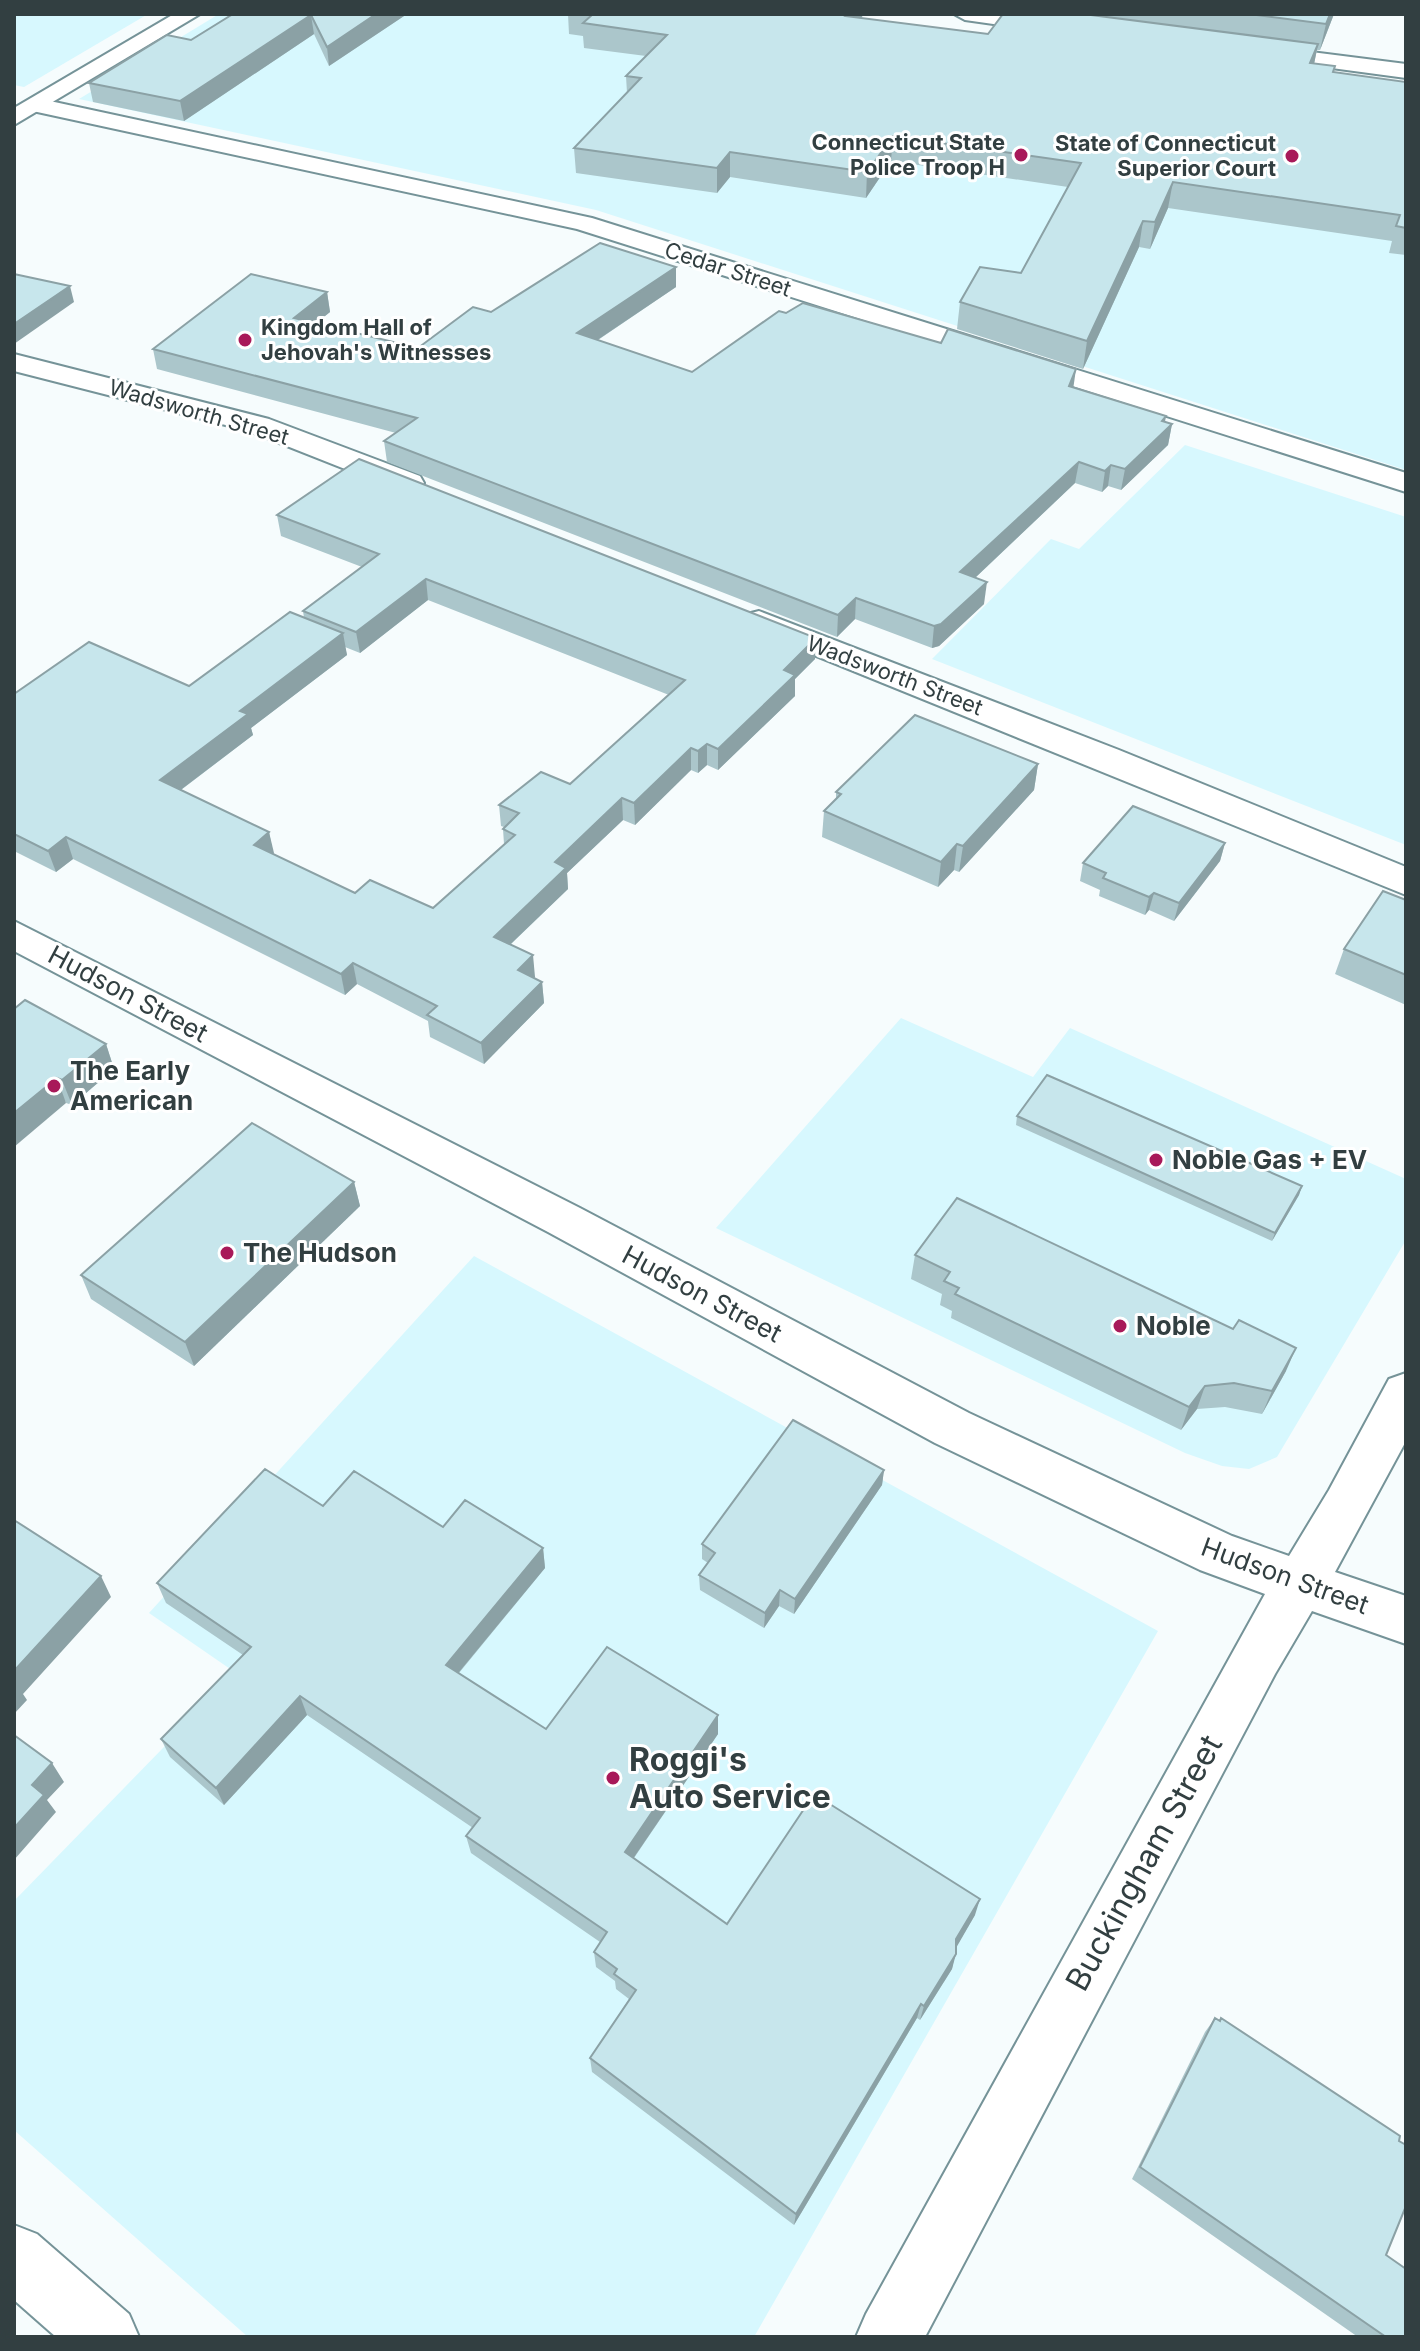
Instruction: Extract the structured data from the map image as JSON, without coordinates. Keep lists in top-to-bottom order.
{
  "streets": {
    "street": [
      "Cedar Street",
      "Wadsworth Street",
      "Hudson Street",
      "Buckingham Street"
    ]
  },
  "crossings": [
    ["Hudson Street", "Buckingham Street"]
  ],
  "places": [
    "Connecticut State Police Troop H",
    "State of Connecticut Superior Court",
    "Kingdom Hall of Jehovah's Witnesses",
    "The Early American",
    "Noble Gas + EV",
    "The Hudson",
    "Noble",
    "Roggi's Auto Service"
  ]
}
